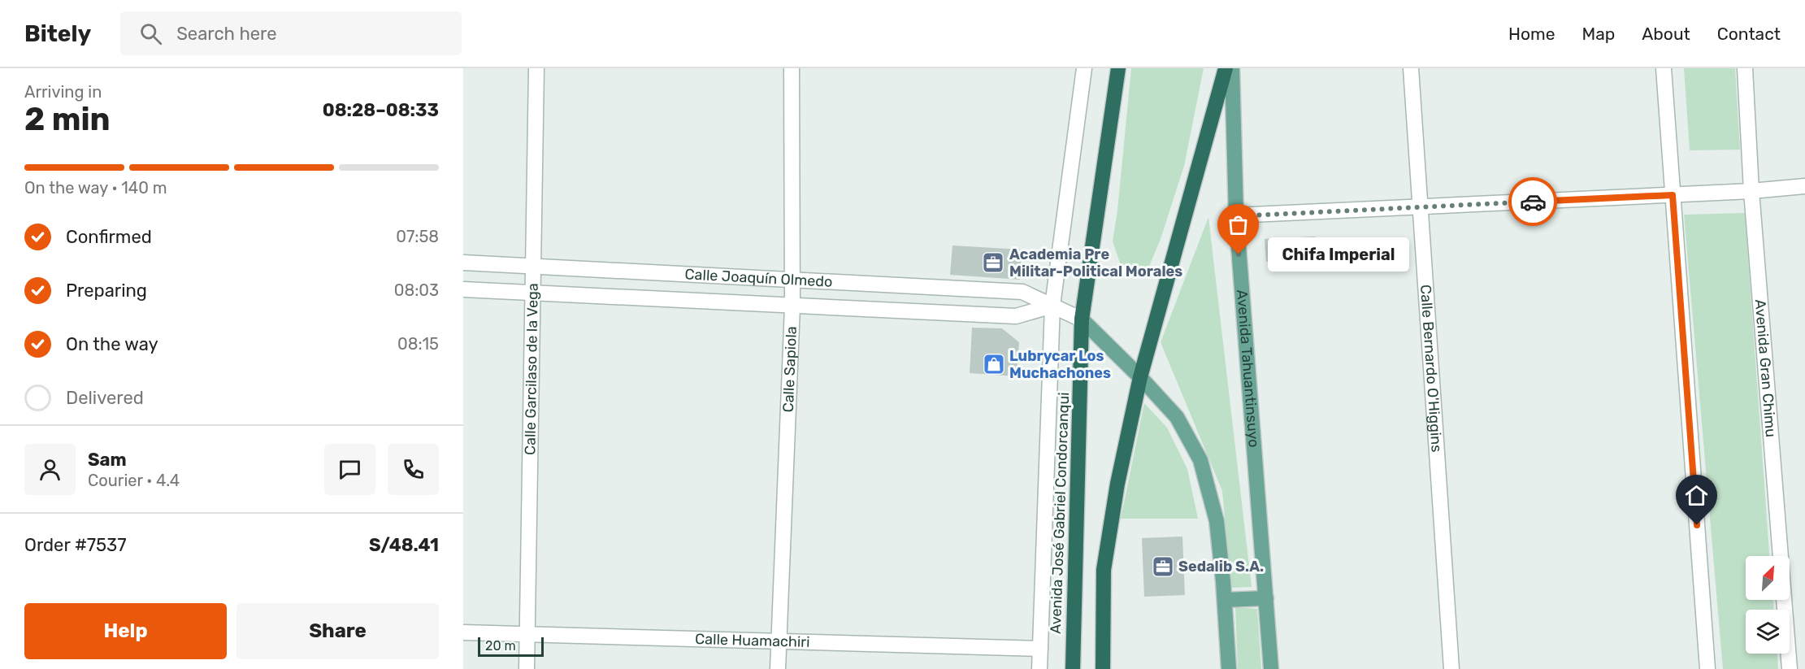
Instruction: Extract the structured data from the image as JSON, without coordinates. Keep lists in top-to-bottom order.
{
  "streets": {
    "highway": ["Avenida José Gabriel Condorcanqui"],
    "main road": ["Avenida Tahuantinsuyo"],
    "street": [
      "Calle Joaquín Olmedo",
      "Calle Garcilaso de la Vega",
      "Calle Sapiola",
      "Calle Bernardo O'Higgins",
      "Avenida Gran Chimu",
      "Calle Huamachiri"
    ]
  },
  "crossings": [
    ["Calle Joaquín Olmedo", "Calle Garcilaso de la Vega"],
    ["Calle Joaquín Olmedo", "Calle Sapiola"],
    ["Calle Joaquín Olmedo", "Avenida José Gabriel Condorcanqui"],
    ["Calle Garcilaso de la Vega", "Calle Huamachiri"],
    ["Calle Sapiola", "Calle Huamachiri"],
    ["Avenida José Gabriel Condorcanqui", "Calle Huamachiri"]
  ],
  "places": {
    "other": ["Chifa Imperial"],
    "office": ["Academia Pre Militar-Political Morales", "Sedalib S.A."],
    "shop": ["Lubrycar Los Muchachones"]
  },
  "scale_bar": "20 m",
  "north": "top right",
  "page": {
    "header": "Bitely",
    "search": "Search here",
    "nav": [
      "Home",
      "Map",
      "About",
      "Contact"
    ],
    "heading": ["2 min", "Arriving in", "08:28–08:33"],
    "panel": [
      "Sam",
      "Courier · 4.4",
      "Order #7537",
      "S/48.41"
    ],
    "bar": "On the way · 140 m",
    "list": [
      ["Confirmed", "07:58"],
      ["Preparing", "08:03"],
      ["On the way", "08:15"],
      "Delivered"
    ],
    "bubble": "Chifa Imperial",
    "buttons": ["Help", "Share"],
    "scale": "20 m"
  }
}
